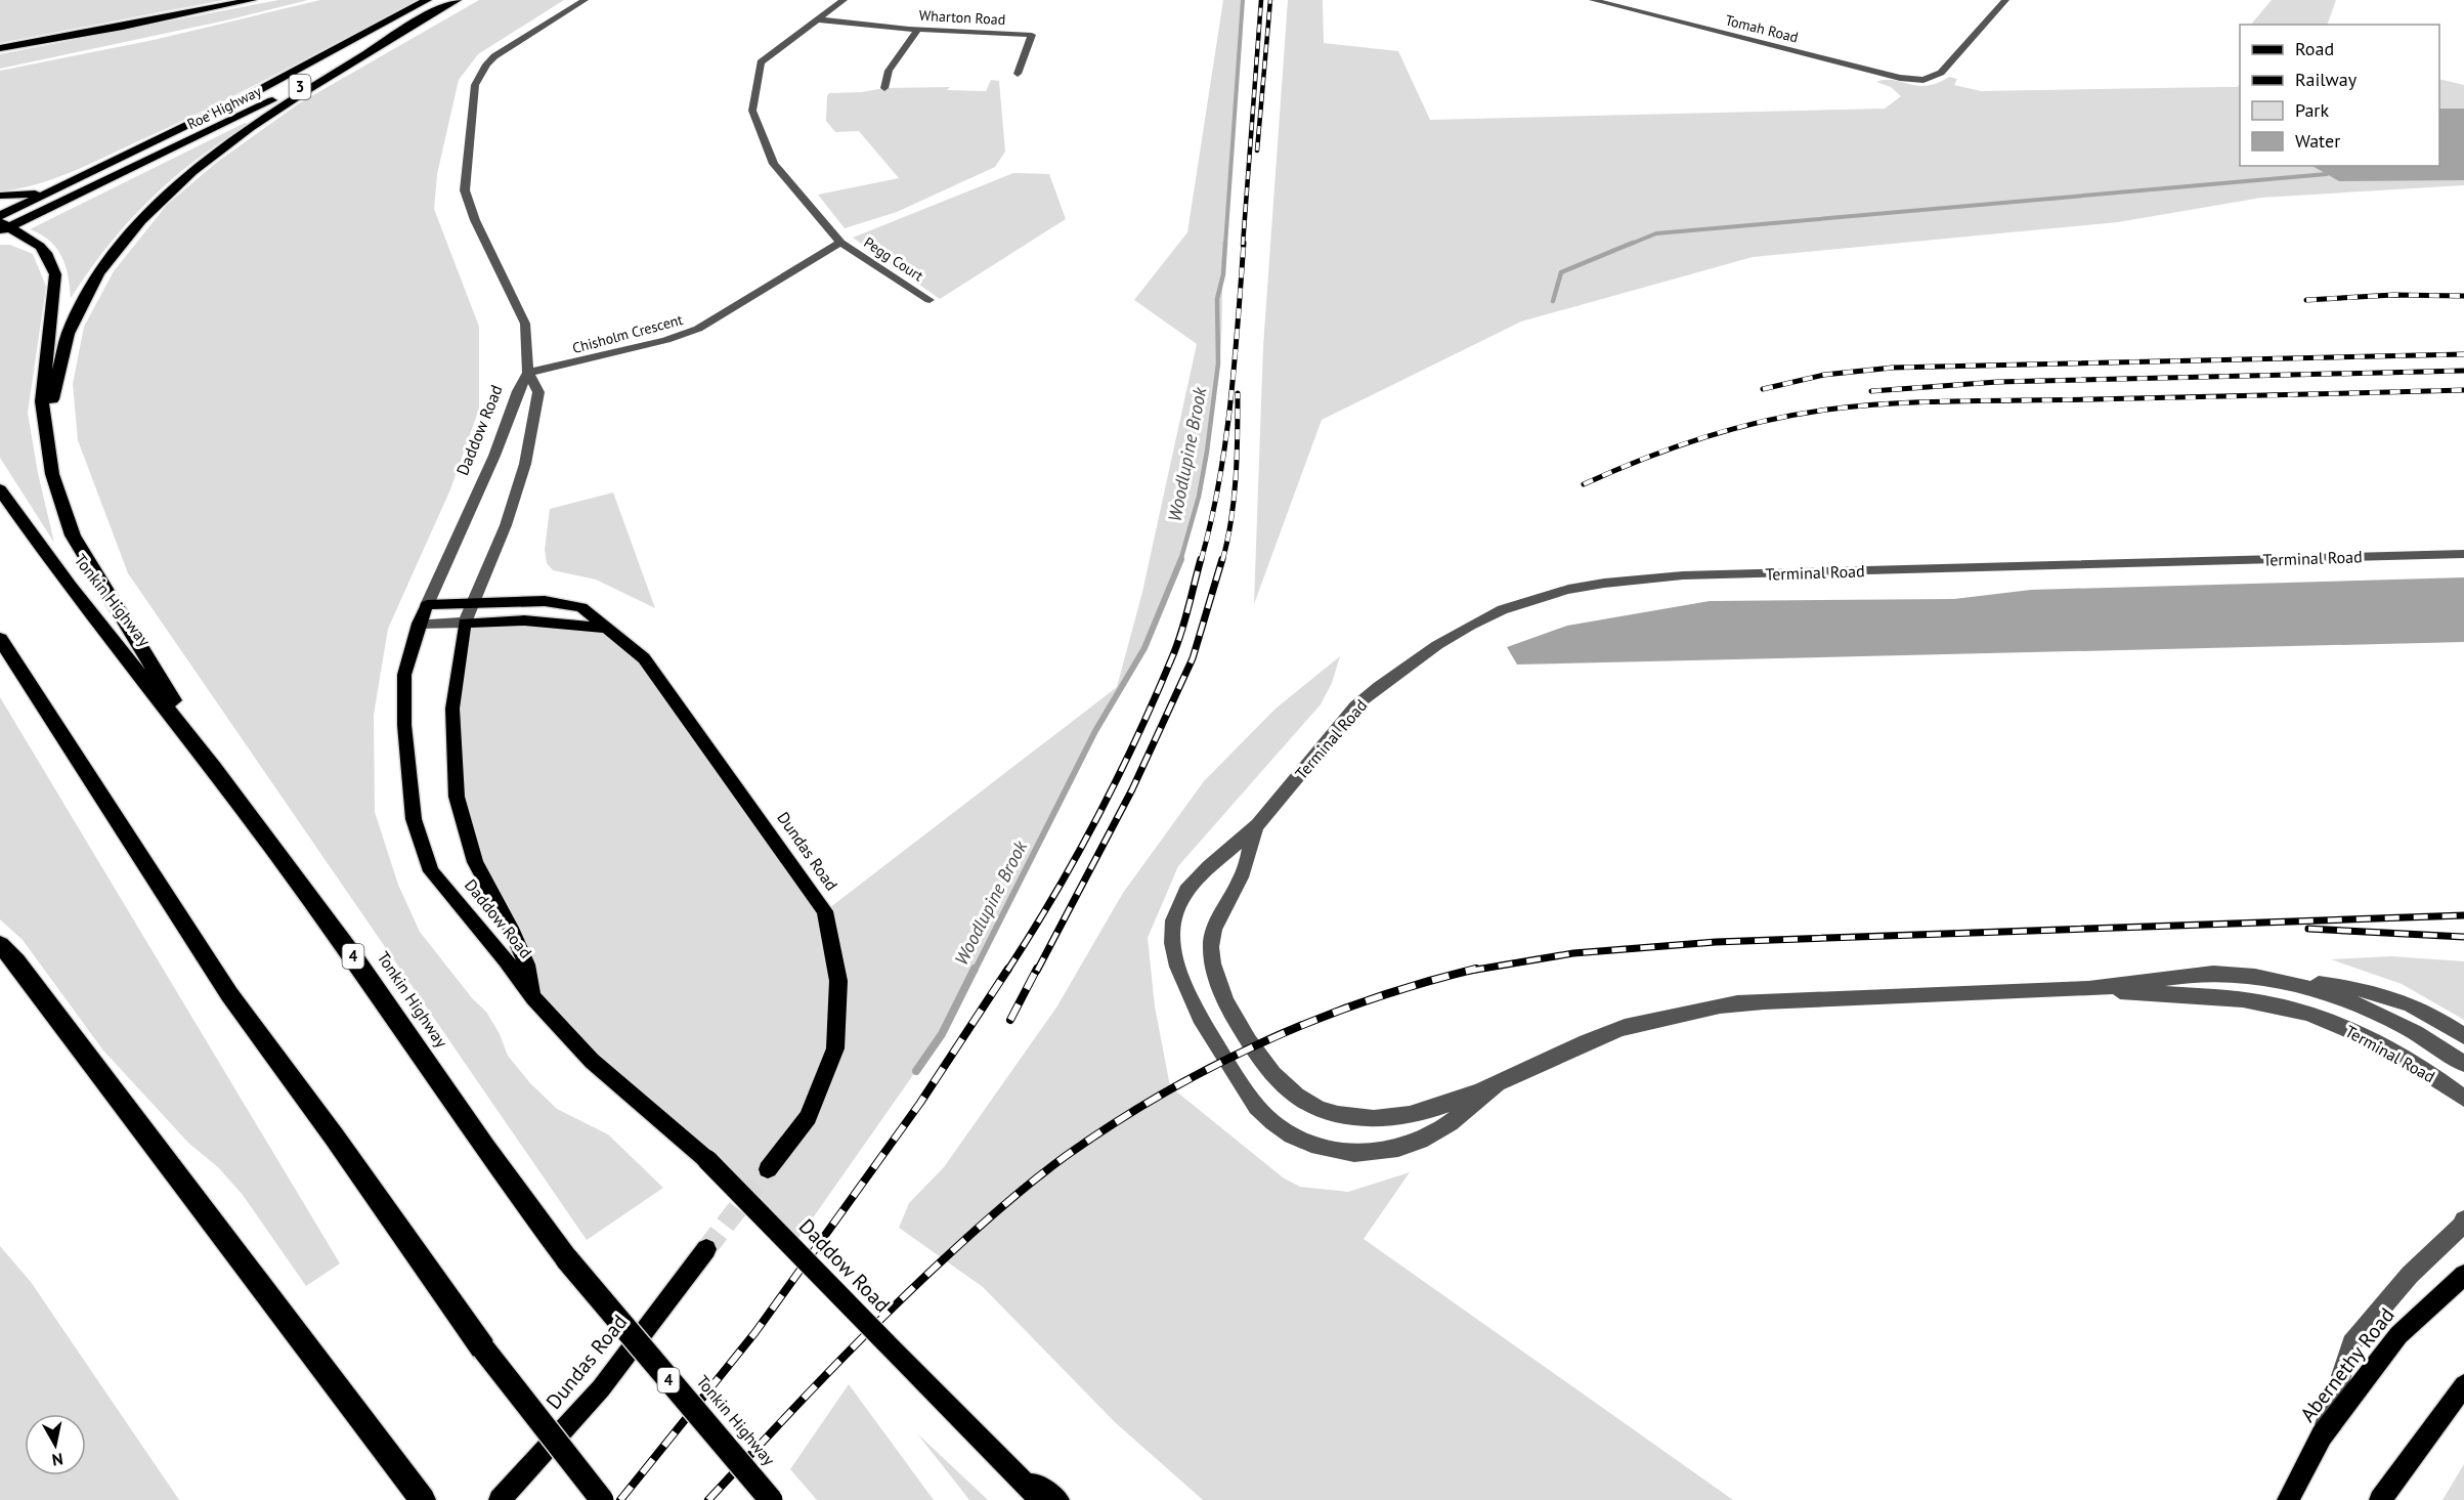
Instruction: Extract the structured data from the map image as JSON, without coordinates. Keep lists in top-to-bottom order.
{
  "streets": {
    "highway": [
      "3",
      "Roe Highway",
      "Tonkin Highway",
      "4"
    ],
    "main road": ["Daddow Road", "Dundas Road", "Abernethy Road"],
    "street": [
      "Wharton Road",
      "Tomah Road",
      "Pegg Court",
      "Chisholm Crescent",
      "Terminal Road"
    ]
  },
  "crossings": [
    ["Pegg Court", "Chisholm Crescent"],
    ["Chisholm Crescent", "Daddow Road"],
    ["Daddow Road", "Dundas Road"]
  ],
  "water": ["Woodlupine Brook"],
  "legend": [
    "Road",
    "Railway",
    "Park",
    "Water"
  ],
  "north": "bottom"
}
